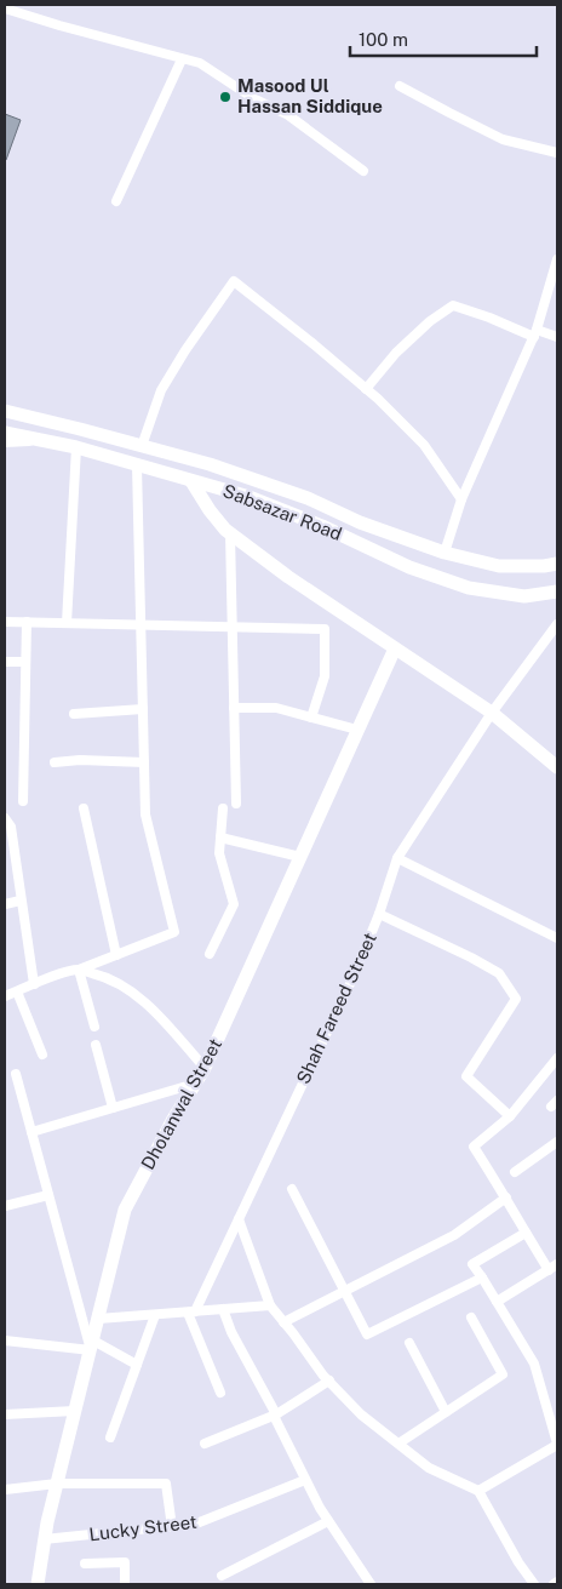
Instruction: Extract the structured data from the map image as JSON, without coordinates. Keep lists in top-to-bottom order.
{
  "streets": {
    "street": [
      "Sabsazar Road",
      "Shah Fareed Street",
      "Dholanwal Street",
      "Lucky Street"
    ]
  },
  "crossings": [
    ["Dholanwal Street", "Lucky Street"]
  ],
  "places": ["Masood Ul Hassan Siddique"],
  "scale_bar": "100 m"
}
